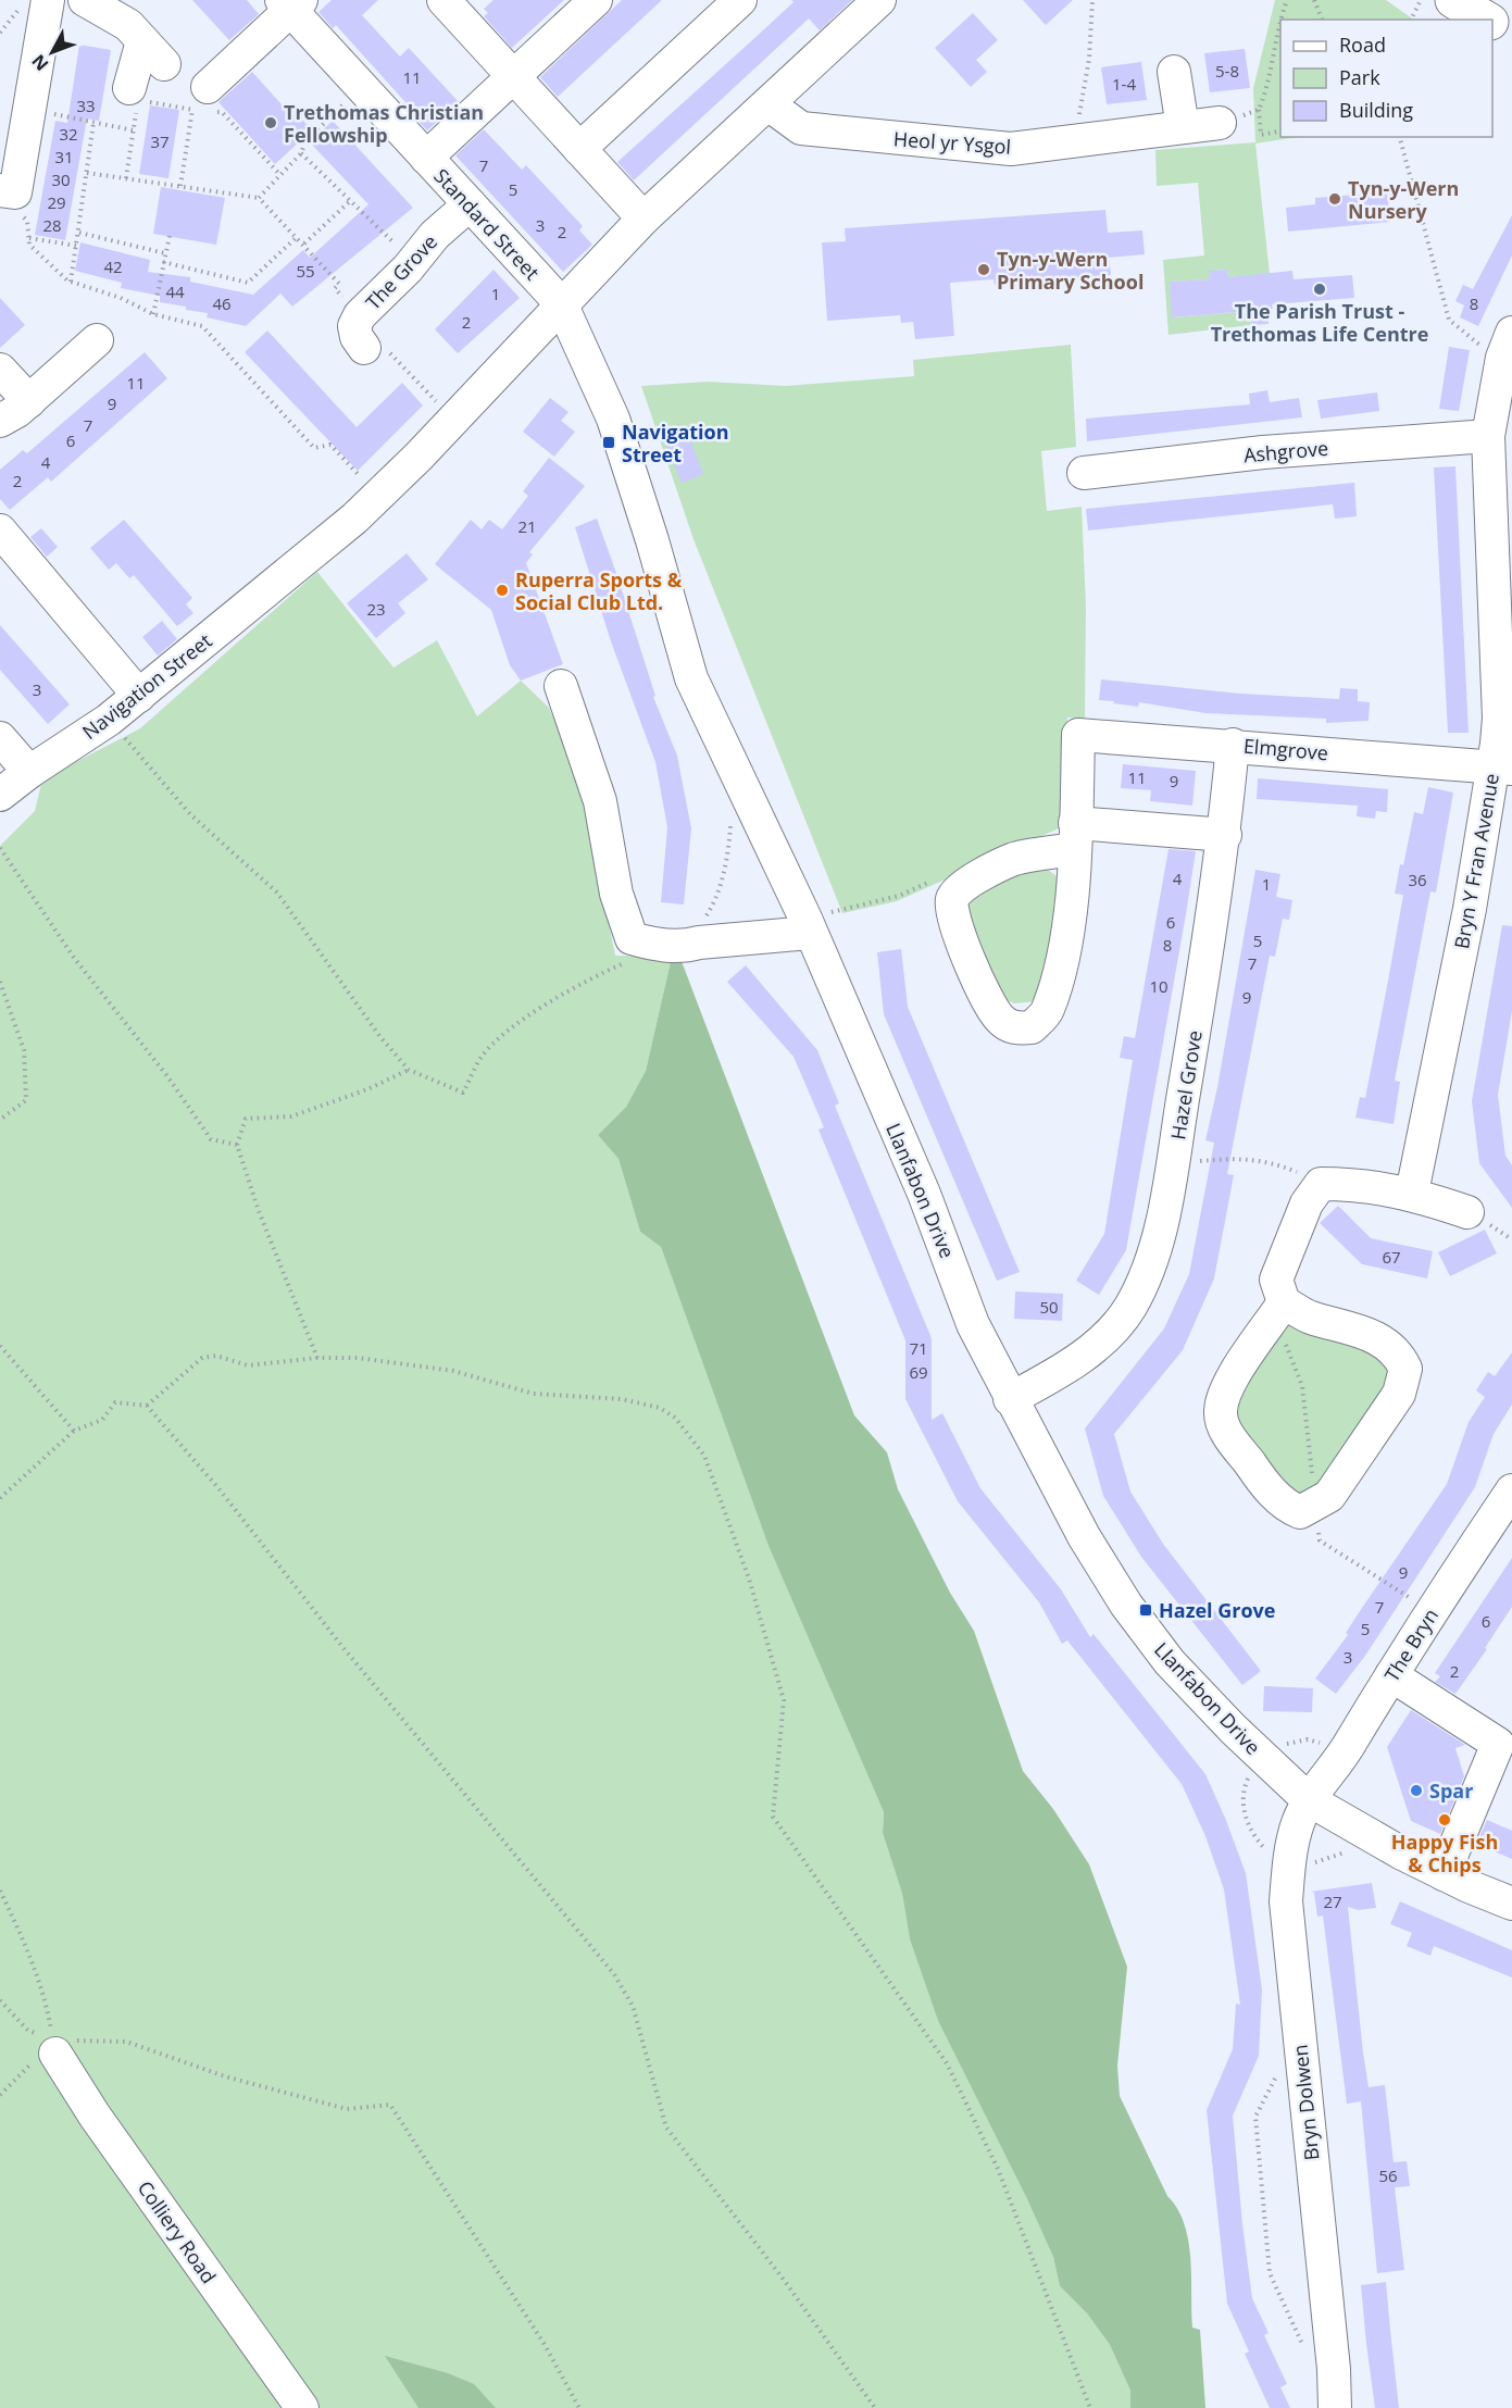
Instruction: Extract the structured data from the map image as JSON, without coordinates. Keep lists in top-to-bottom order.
{
  "streets": {
    "street": [
      "Heol yr Ysgol",
      "Standard Street",
      "The Grove",
      "Ashgrove",
      "Navigation Street",
      "Elmgrove",
      "Bryn Y Fran Avenue",
      "Hazel Grove",
      "Llanfabon Drive",
      "The Bryn",
      "Bryn Dolwen",
      "Colliery Road"
    ]
  },
  "crossings": [
    ["Heol yr Ysgol", "Navigation Street"],
    ["Standard Street", "The Grove"],
    ["Standard Street", "Navigation Street"],
    ["Standard Street", "Llanfabon Drive"],
    ["Ashgrove", "Bryn Y Fran Avenue"],
    ["Navigation Street", "Llanfabon Drive"],
    ["Elmgrove", "Bryn Y Fran Avenue"],
    ["Elmgrove", "Hazel Grove"],
    ["Hazel Grove", "Llanfabon Drive"],
    ["Llanfabon Drive", "The Bryn"],
    ["Llanfabon Drive", "Bryn Dolwen"],
    ["The Bryn", "Bryn Dolwen"]
  ],
  "places": {
    "other": [
      "Trethomas Christian Fellowship",
      "Tyn-y-Wern Nursery",
      "Tyn-y-Wern Primary School",
      "The Parish Trust - Trethomas Life Centre",
      "Ruperra Sports & Social Club Ltd.",
      "Spar",
      "Happy Fish & Chips"
    ],
    "transit": ["Navigation Street", "Hazel Grove"]
  },
  "house_numbers": [
    "5-8",
    "11",
    "1-4",
    "33",
    "32",
    "37",
    "31",
    "7",
    "30",
    "5",
    "29",
    "28",
    "3",
    "2",
    "42",
    "55",
    "44",
    "1",
    "46",
    "8",
    "2",
    "11",
    "9",
    "7",
    "6",
    "4",
    "2",
    "21",
    "23",
    "3",
    "11",
    "9",
    "4",
    "36",
    "1",
    "6",
    "5",
    "8",
    "7",
    "10",
    "9",
    "67",
    "50",
    "71",
    "69",
    "9",
    "7",
    "6",
    "5",
    "3",
    "2",
    "27",
    "56"
  ],
  "legend": ["Road", "Park", "Building"],
  "north": "bottom left"
}
